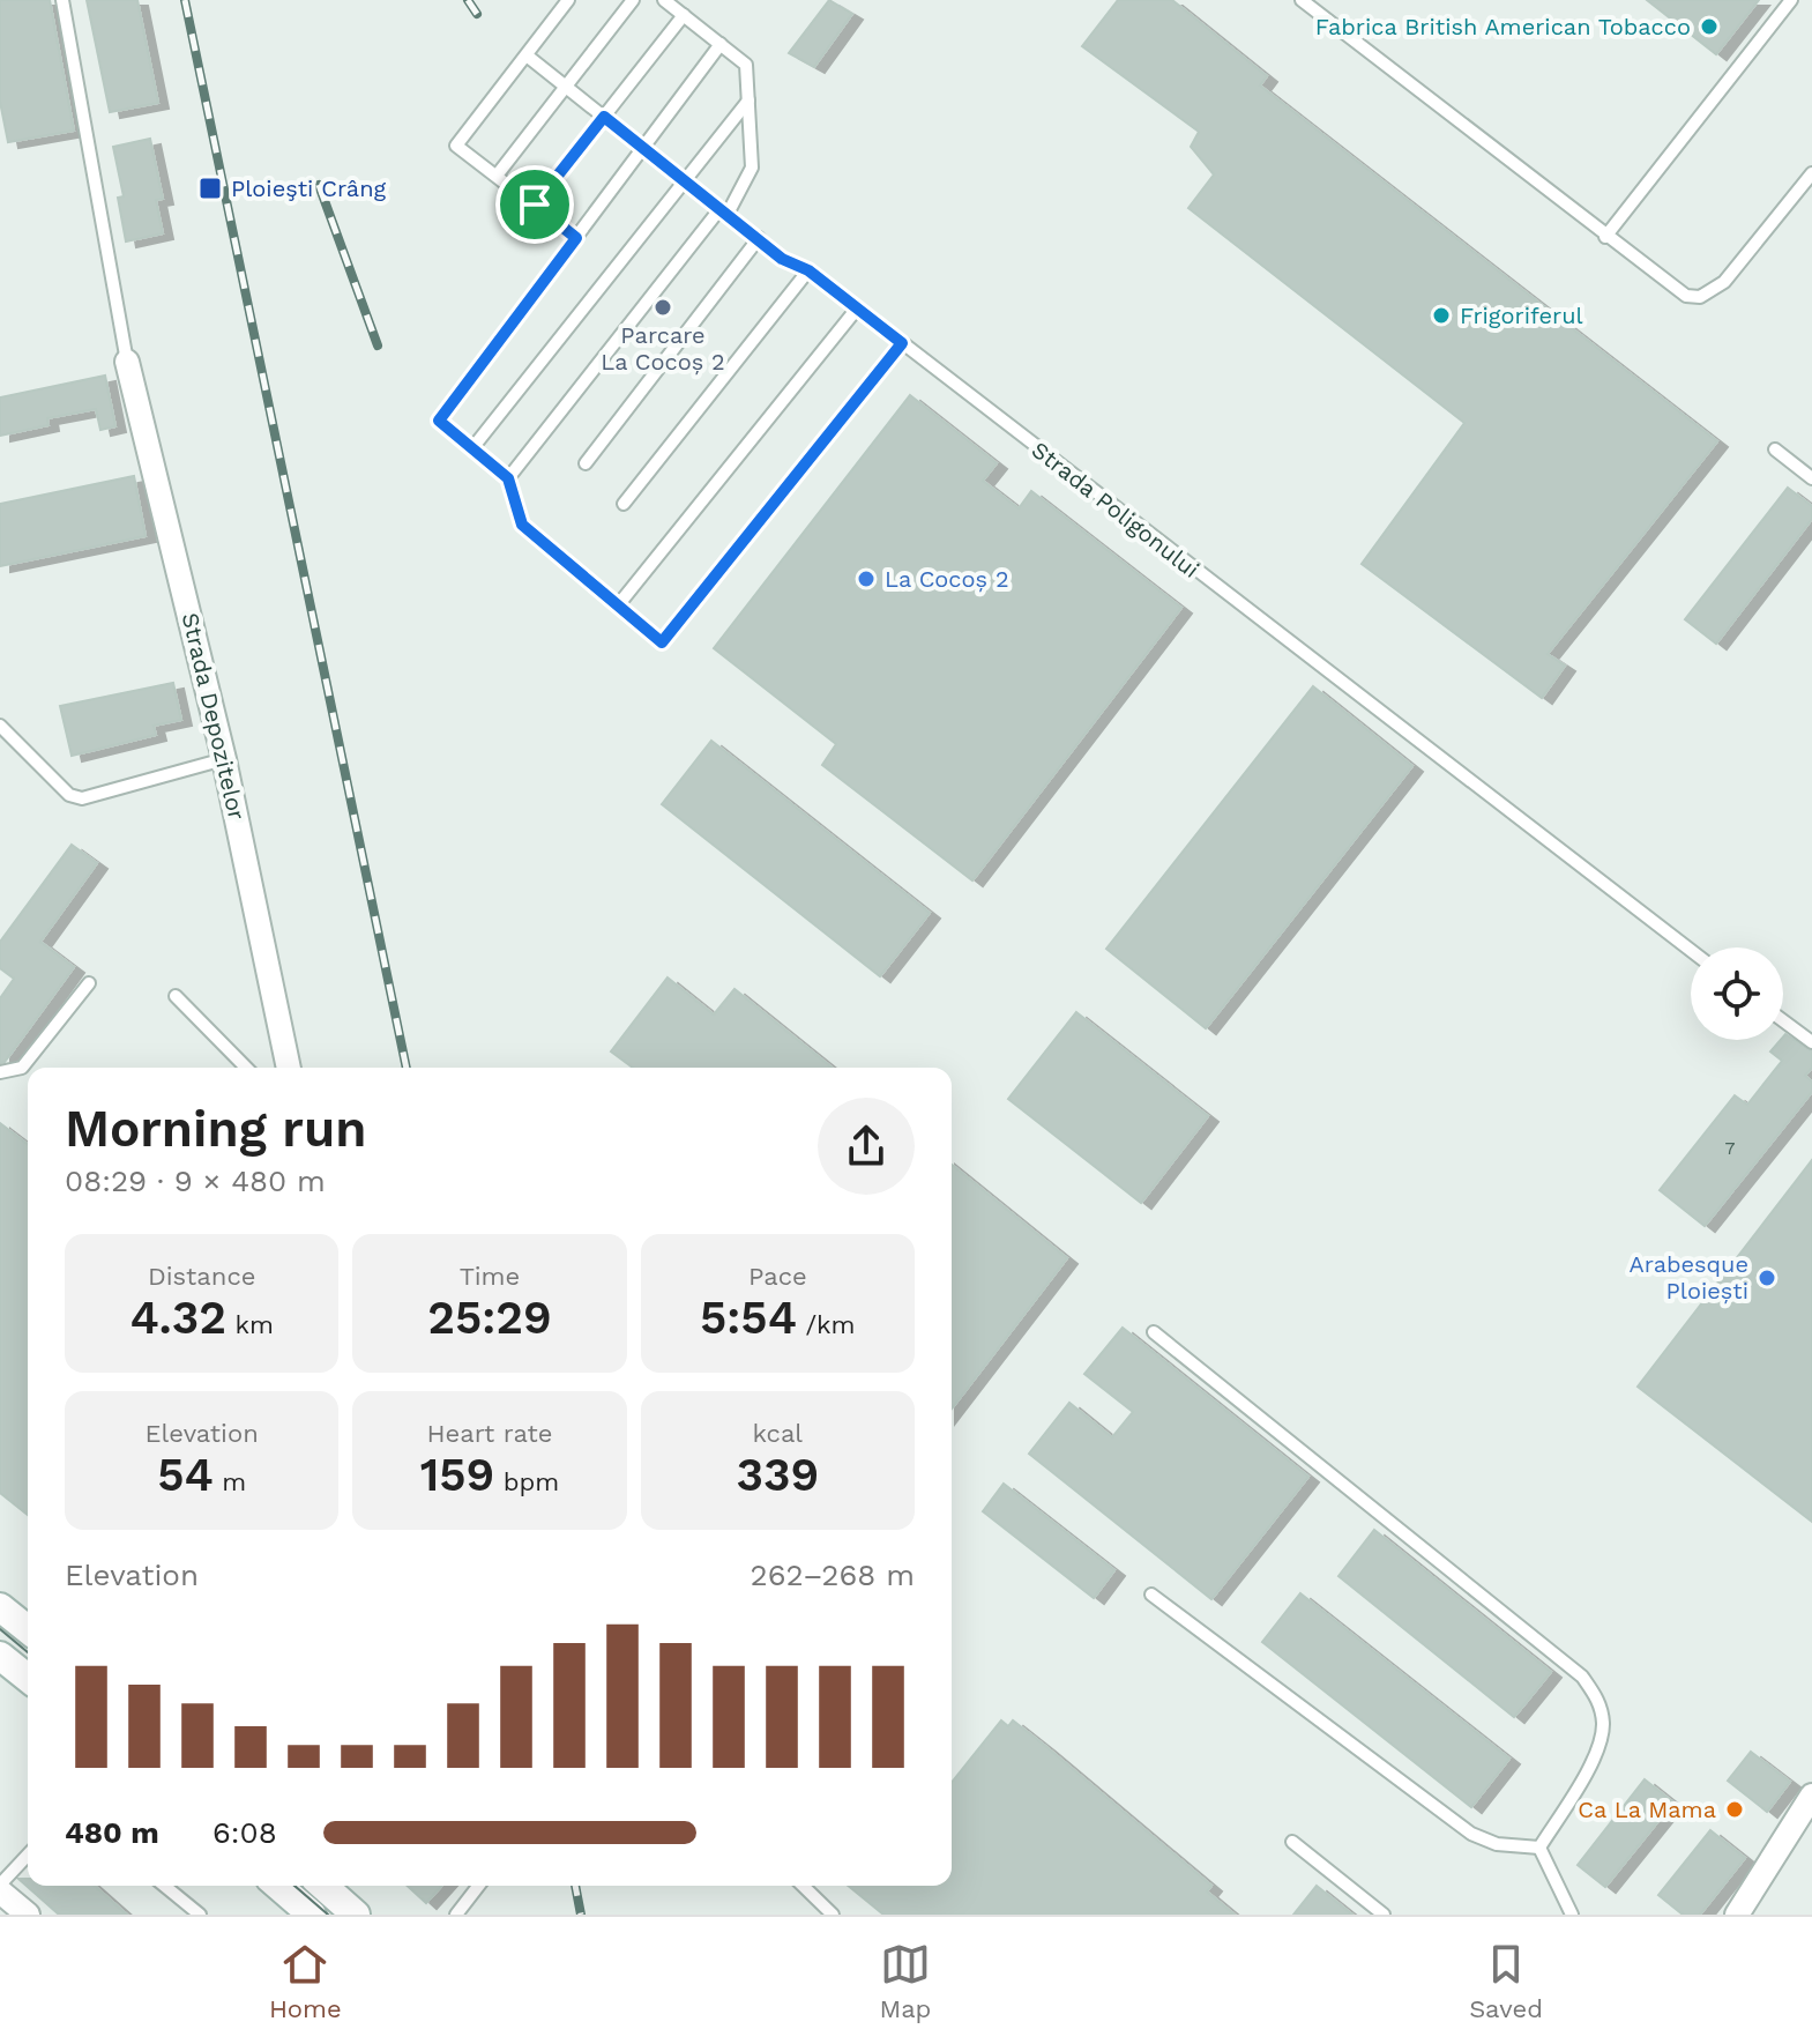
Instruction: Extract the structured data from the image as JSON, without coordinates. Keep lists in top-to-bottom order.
{
  "streets": {
    "street": ["Strada Depozitelor"],
    "lane": ["Strada Poligonului"]
  },
  "places": {
    "other": [
      "Fabrica British American Tobacco",
      "Parcare La Cocoș 2",
      "Frigoriferul",
      "La Cocoș 2",
      "Arabesque Ploiești",
      "Ca La Mama"
    ],
    "transit": ["Ploieşti Crâng"]
  },
  "house_numbers": ["7"],
  "page": {
    "heading": ["Morning run", "08:29 · 9 × 480 m"],
    "stats": [
      ["Distance", "4.32 km"],
      ["Time", "25:29"],
      ["Pace", "5:54 /km"],
      ["Elevation", "54 m"],
      ["Heart rate", "159 bpm"],
      ["kcal", "339"]
    ],
    "chart": ["Elevation", "262–268 m"],
    "list": [
      {
        "name": "480 m",
        "note": "6:08"
      }
    ],
    "tabs": ["Home", "Map", "Saved"]
  }
}
